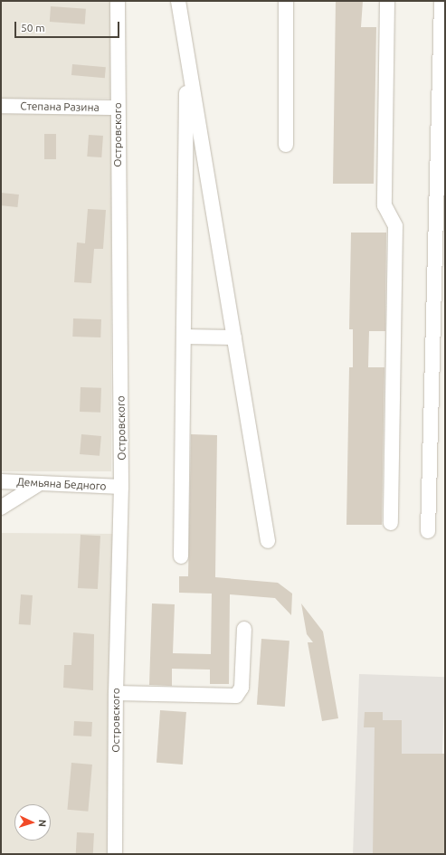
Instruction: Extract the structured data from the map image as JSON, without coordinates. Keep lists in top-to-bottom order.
{
  "streets": {
    "street": ["Степана Разина", "Островского", "Демьяна Бедного"]
  },
  "crossings": [
    ["Степана Разина", "Островского"],
    ["Островского", "Демьяна Бедного"]
  ],
  "scale_bar": "50 m",
  "north": "right"
}
